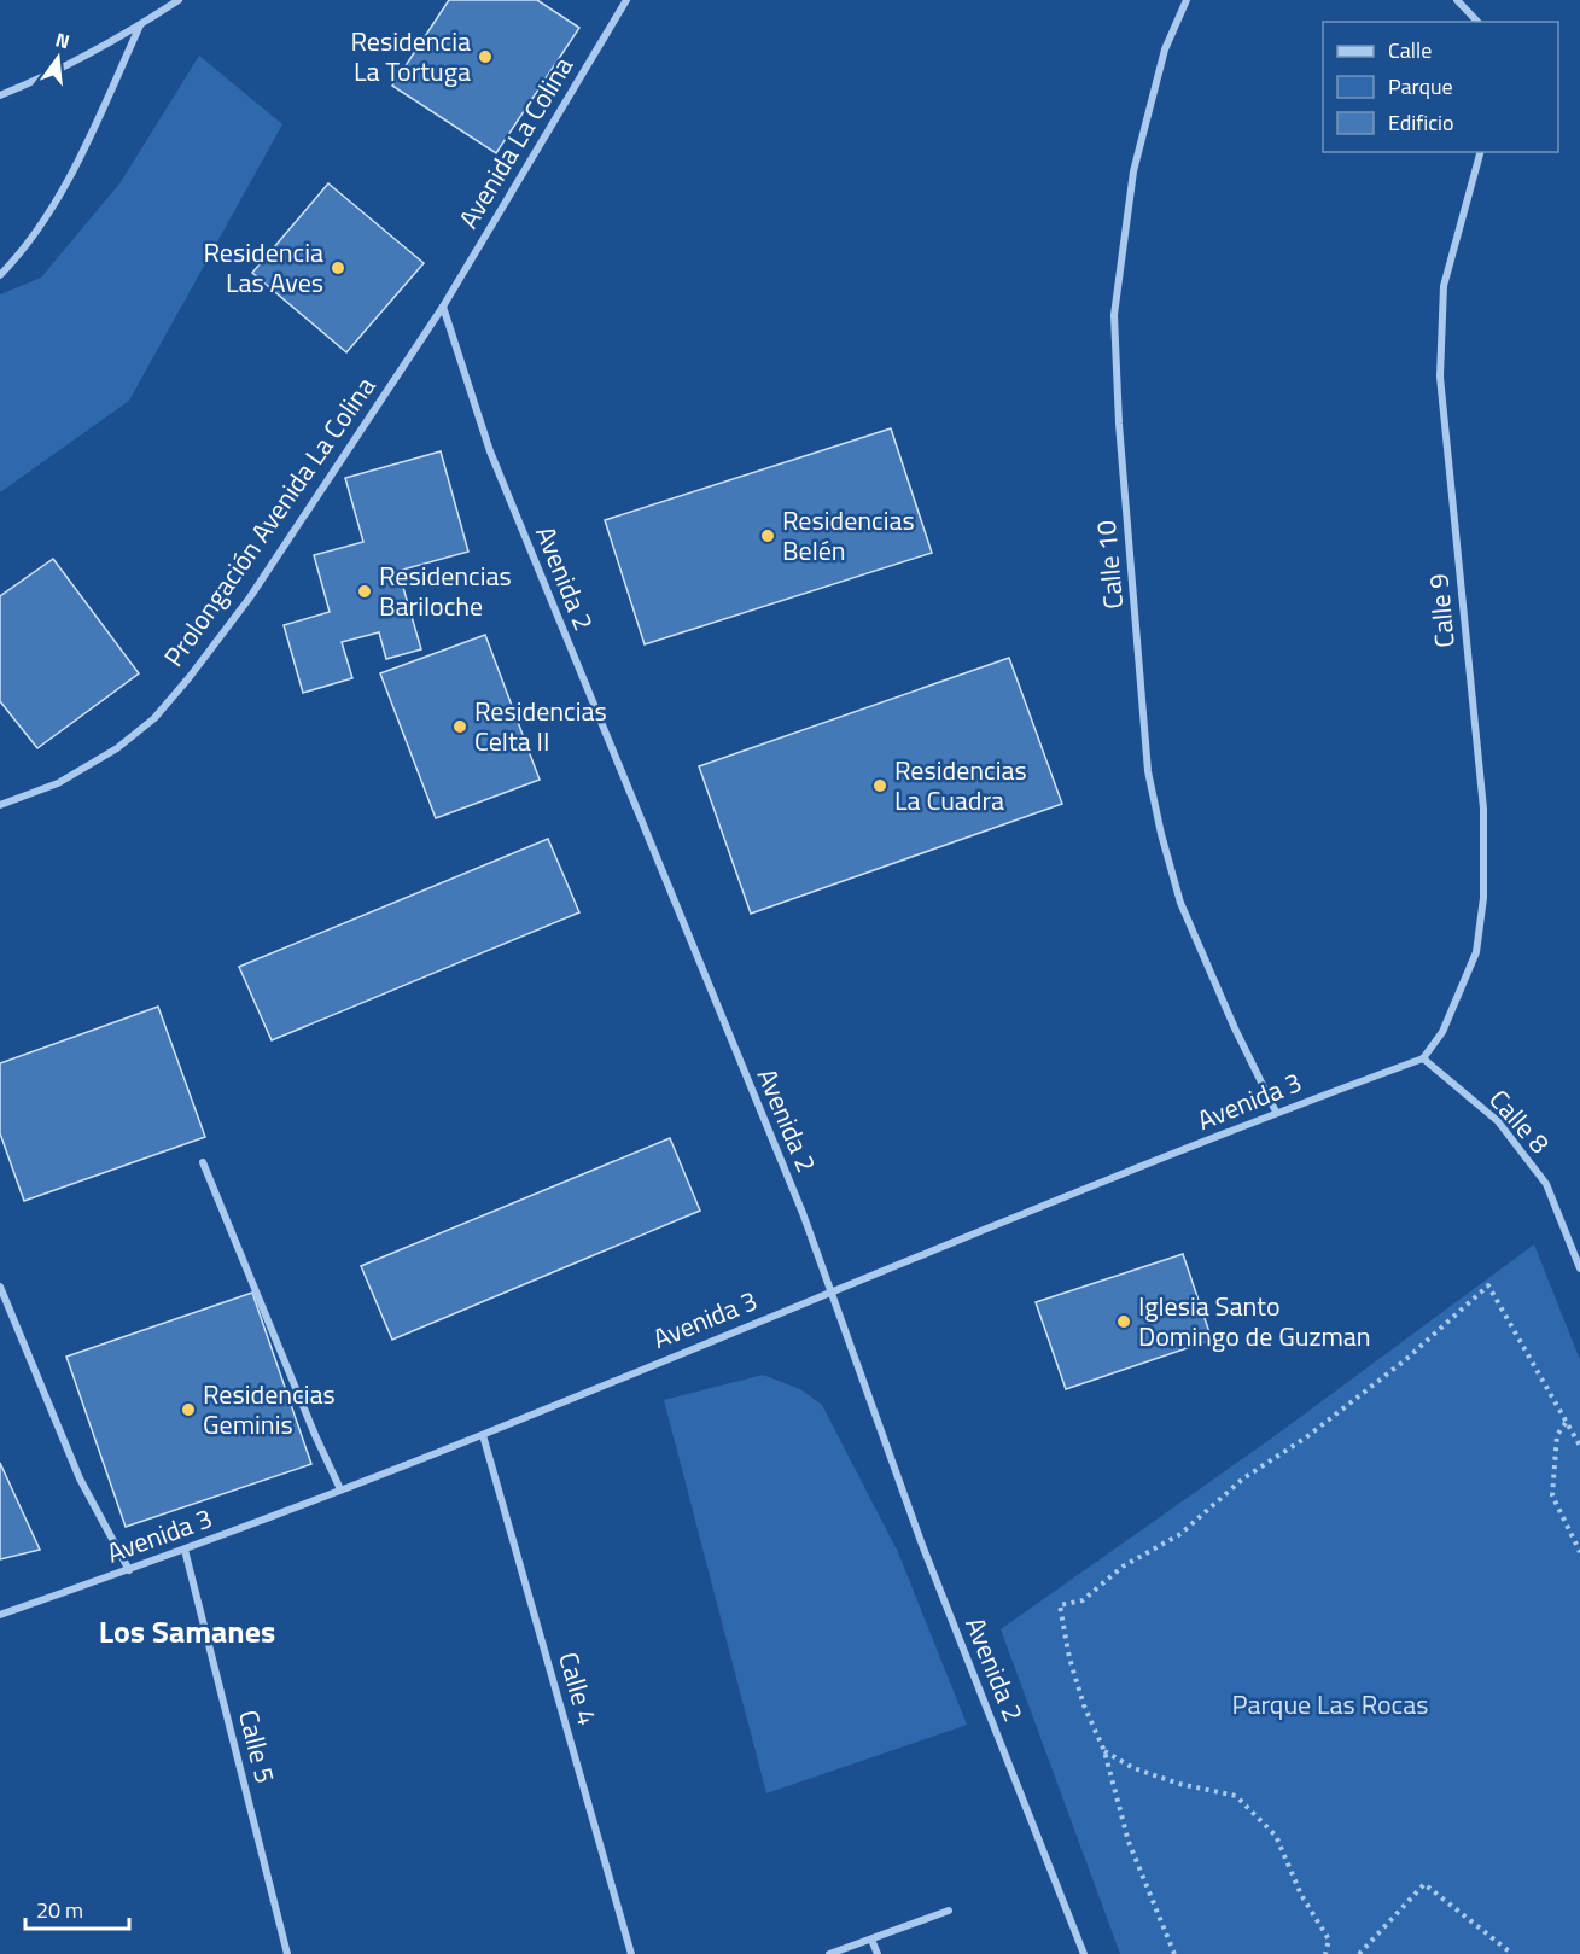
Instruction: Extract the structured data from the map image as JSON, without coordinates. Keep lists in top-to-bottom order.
{
  "streets": {
    "street": [
      "Avenida La Colina",
      "Prolongación Avenida La Colina",
      "Calle 10",
      "Avenida 2",
      "Calle 9",
      "Avenida 3",
      "Calle 8",
      "Calle 4",
      "Calle 5"
    ]
  },
  "crossings": [
    ["Avenida La Colina", "Prolongación Avenida La Colina"],
    ["Avenida La Colina", "Avenida 2"],
    ["Prolongación Avenida La Colina", "Avenida 2"],
    ["Calle 10", "Avenida 3"],
    ["Avenida 2", "Avenida 3"],
    ["Calle 9", "Avenida 3"],
    ["Calle 9", "Calle 8"],
    ["Avenida 3", "Calle 8"],
    ["Avenida 3", "Calle 4"],
    ["Avenida 3", "Calle 5"]
  ],
  "districts": ["Los Samanes"],
  "parks": ["Parque Las Rocas"],
  "places": [
    "Residencia La Tortuga",
    "Residencia Las Aves",
    "Residencias Belén",
    "Residencias Bariloche",
    "Residencias Celta II",
    "Residencias La Cuadra",
    "Iglesia Santo Domingo de Guzman",
    "Residencias Geminis"
  ],
  "legend": ["Calle", "Parque", "Edificio"],
  "scale_bar": "20 m",
  "north": "top"
}
